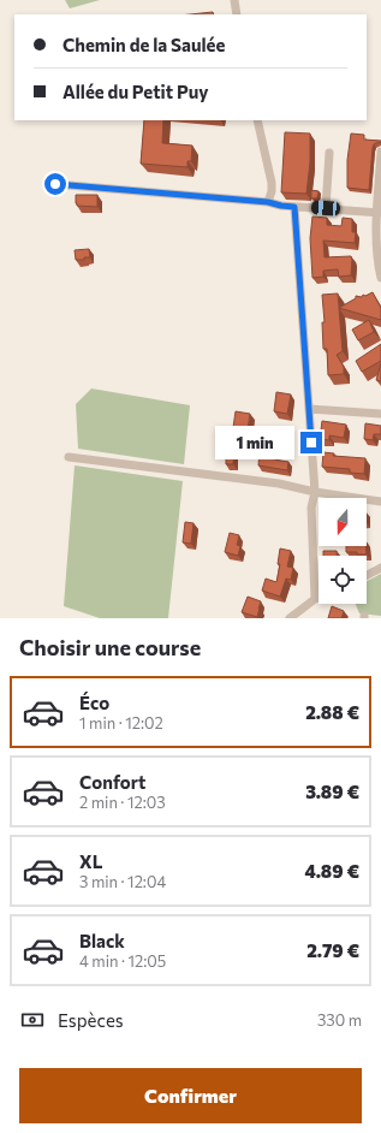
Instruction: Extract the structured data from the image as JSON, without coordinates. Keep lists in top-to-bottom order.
{
  "north": "bottom",
  "page": {
    "banner": ["Chemin de la Saulée", "Allée du Petit Puy"],
    "bubble": "1 min",
    "heading": "Choisir une course",
    "list": [
      {
        "name": "Éco",
        "note": "1 min · 12:02",
        "value": "2.88 €"
      },
      {
        "name": "Confort",
        "note": "2 min · 12:03",
        "value": "3.89 €"
      },
      {
        "name": "XL",
        "note": "3 min · 12:04",
        "value": "4.89 €"
      },
      {
        "name": "Black",
        "note": "4 min · 12:05",
        "value": "2.79 €"
      }
    ],
    "pay": ["Espèces", "330 m"],
    "buttons": "Confirmer"
  }
}
